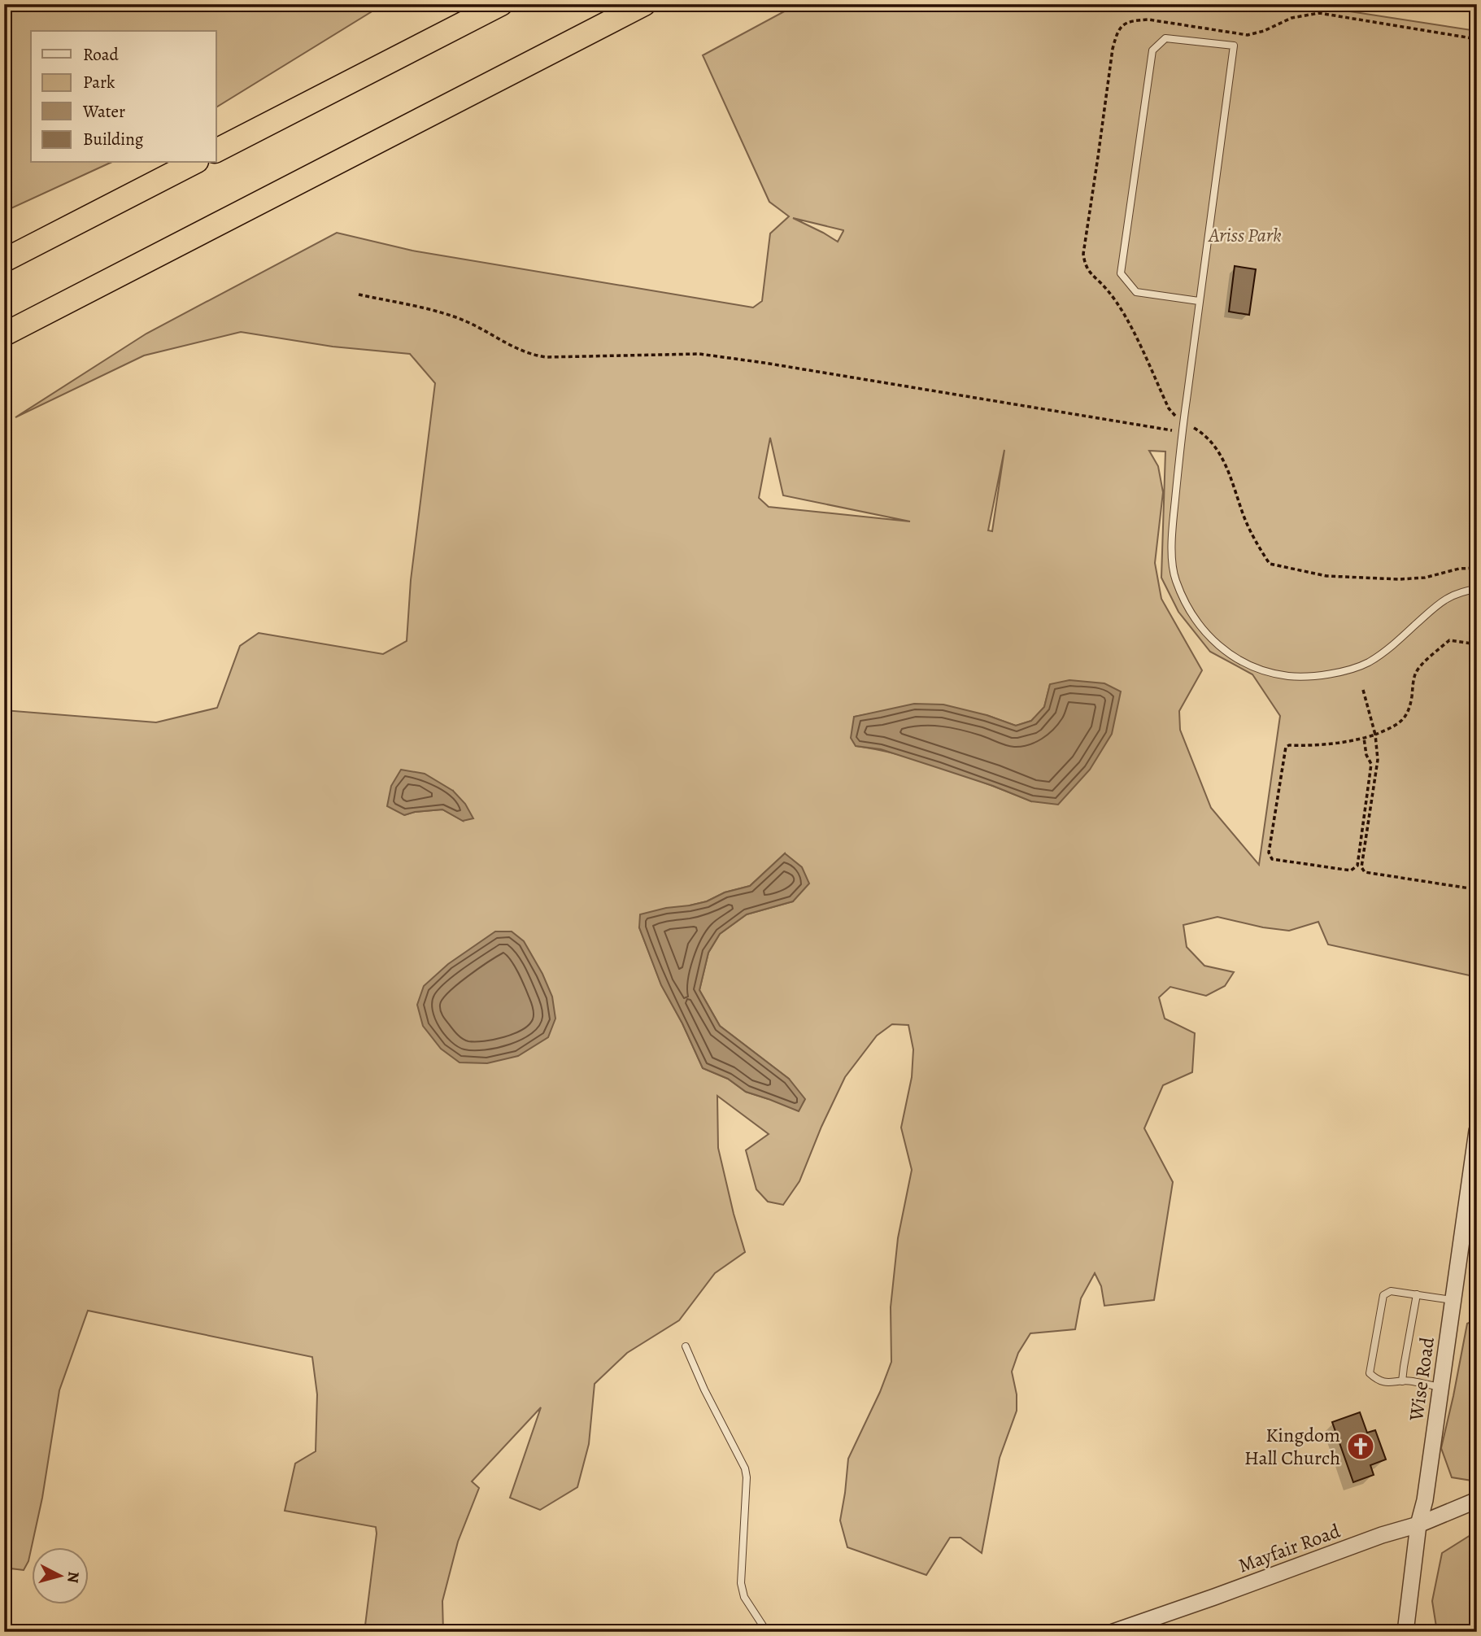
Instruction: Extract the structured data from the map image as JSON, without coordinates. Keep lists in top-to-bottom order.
{
  "streets": {
    "street": ["Wise Road", "Mayfair Road"]
  },
  "crossings": [
    ["Wise Road", "Mayfair Road"]
  ],
  "parks": ["Ariss Park"],
  "places": {
    "church": ["Kingdom Hall Church"]
  },
  "legend": [
    "Road",
    "Park",
    "Water",
    "Building"
  ],
  "north": "right"
}
